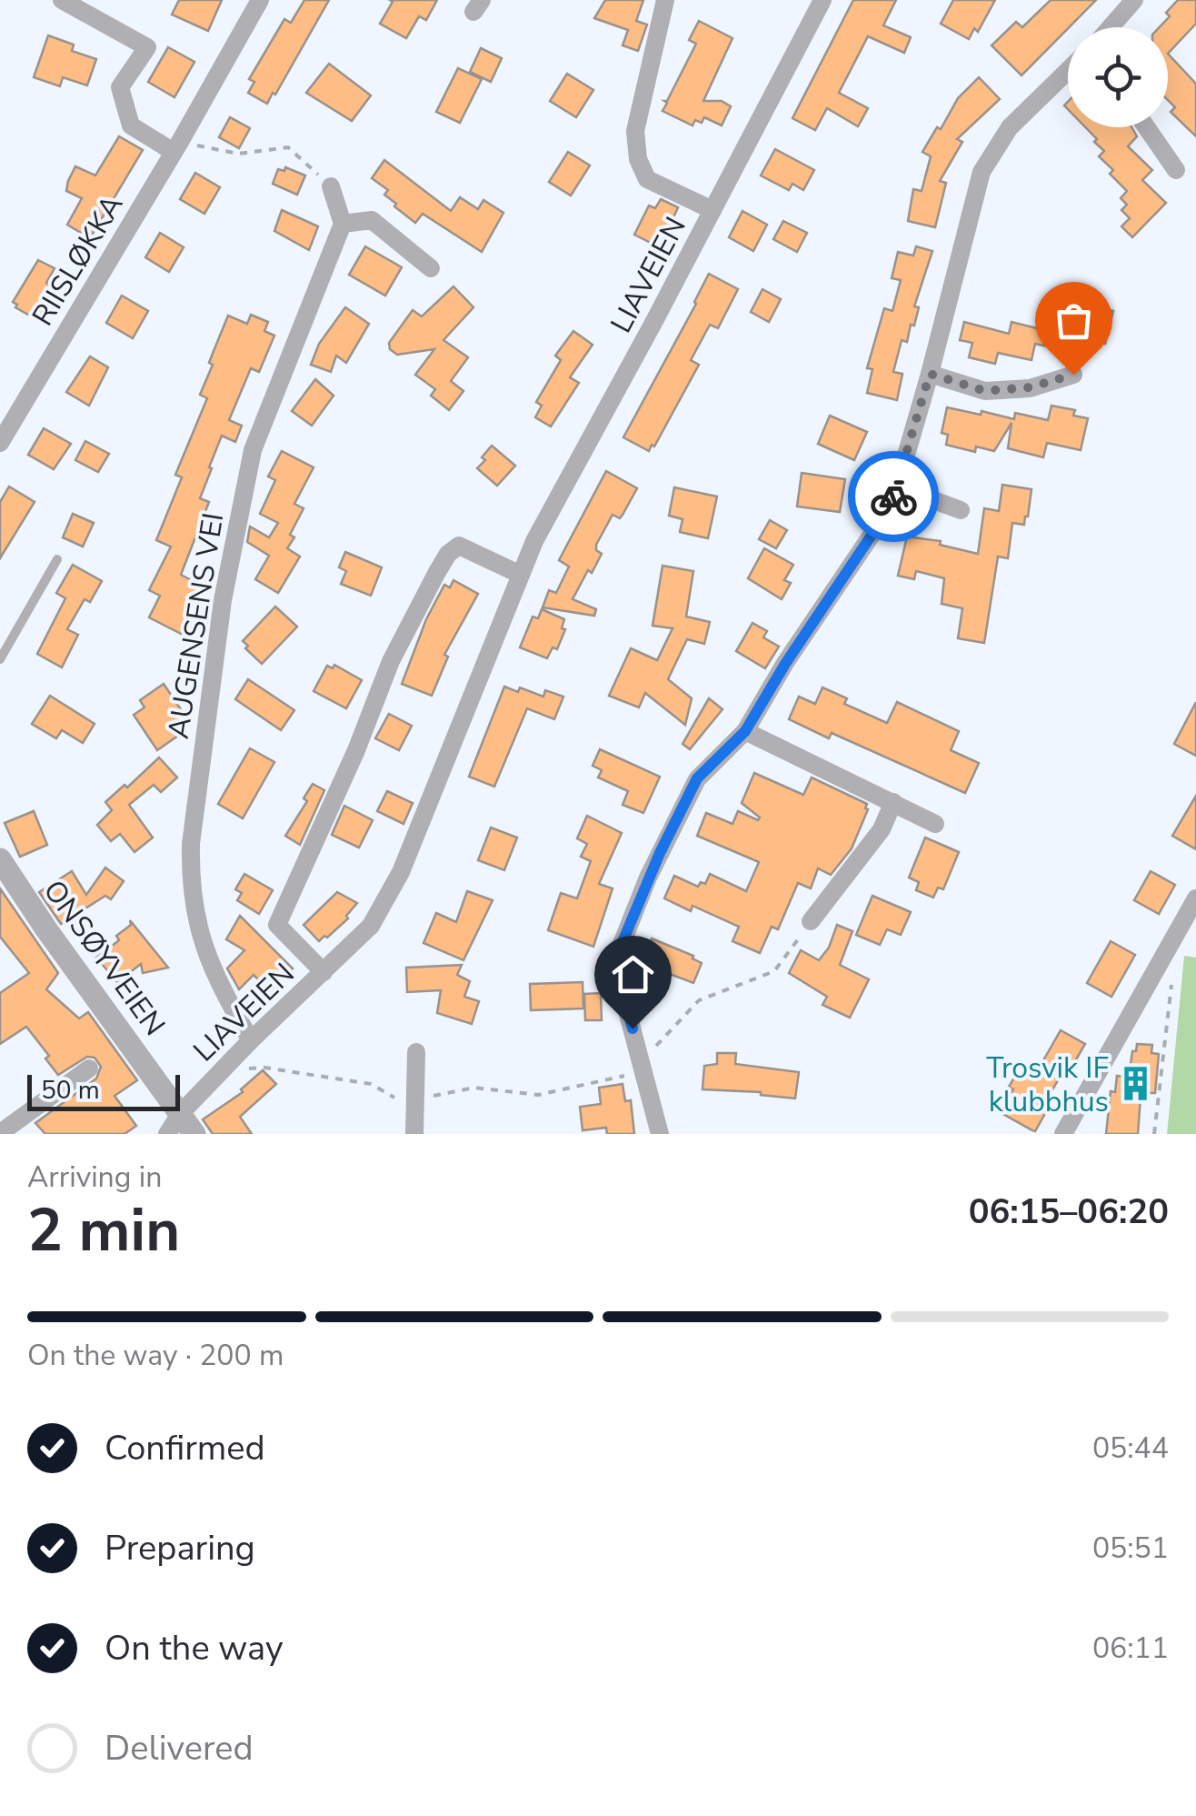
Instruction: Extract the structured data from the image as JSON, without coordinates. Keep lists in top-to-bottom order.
{
  "streets": {
    "street": [
      "RIISLØKKA",
      "LIAVEIEN",
      "AUGENSENS VEI",
      "ONSØYVEIEN"
    ]
  },
  "crossings": [
    ["LIAVEIEN", "AUGENSENS VEI"],
    ["LIAVEIEN", "ONSØYVEIEN"]
  ],
  "places": {
    "building": ["Trosvik IF klubbhus"]
  },
  "scale_bar": "50 m",
  "page": {
    "scale": "50 m",
    "heading": ["2 min", "Arriving in", "06:15–06:20"],
    "bar": "On the way · 200 m",
    "list": [
      ["Confirmed", "05:44"],
      ["Preparing", "05:51"],
      ["On the way", "06:11"],
      "Delivered"
    ]
  }
}
